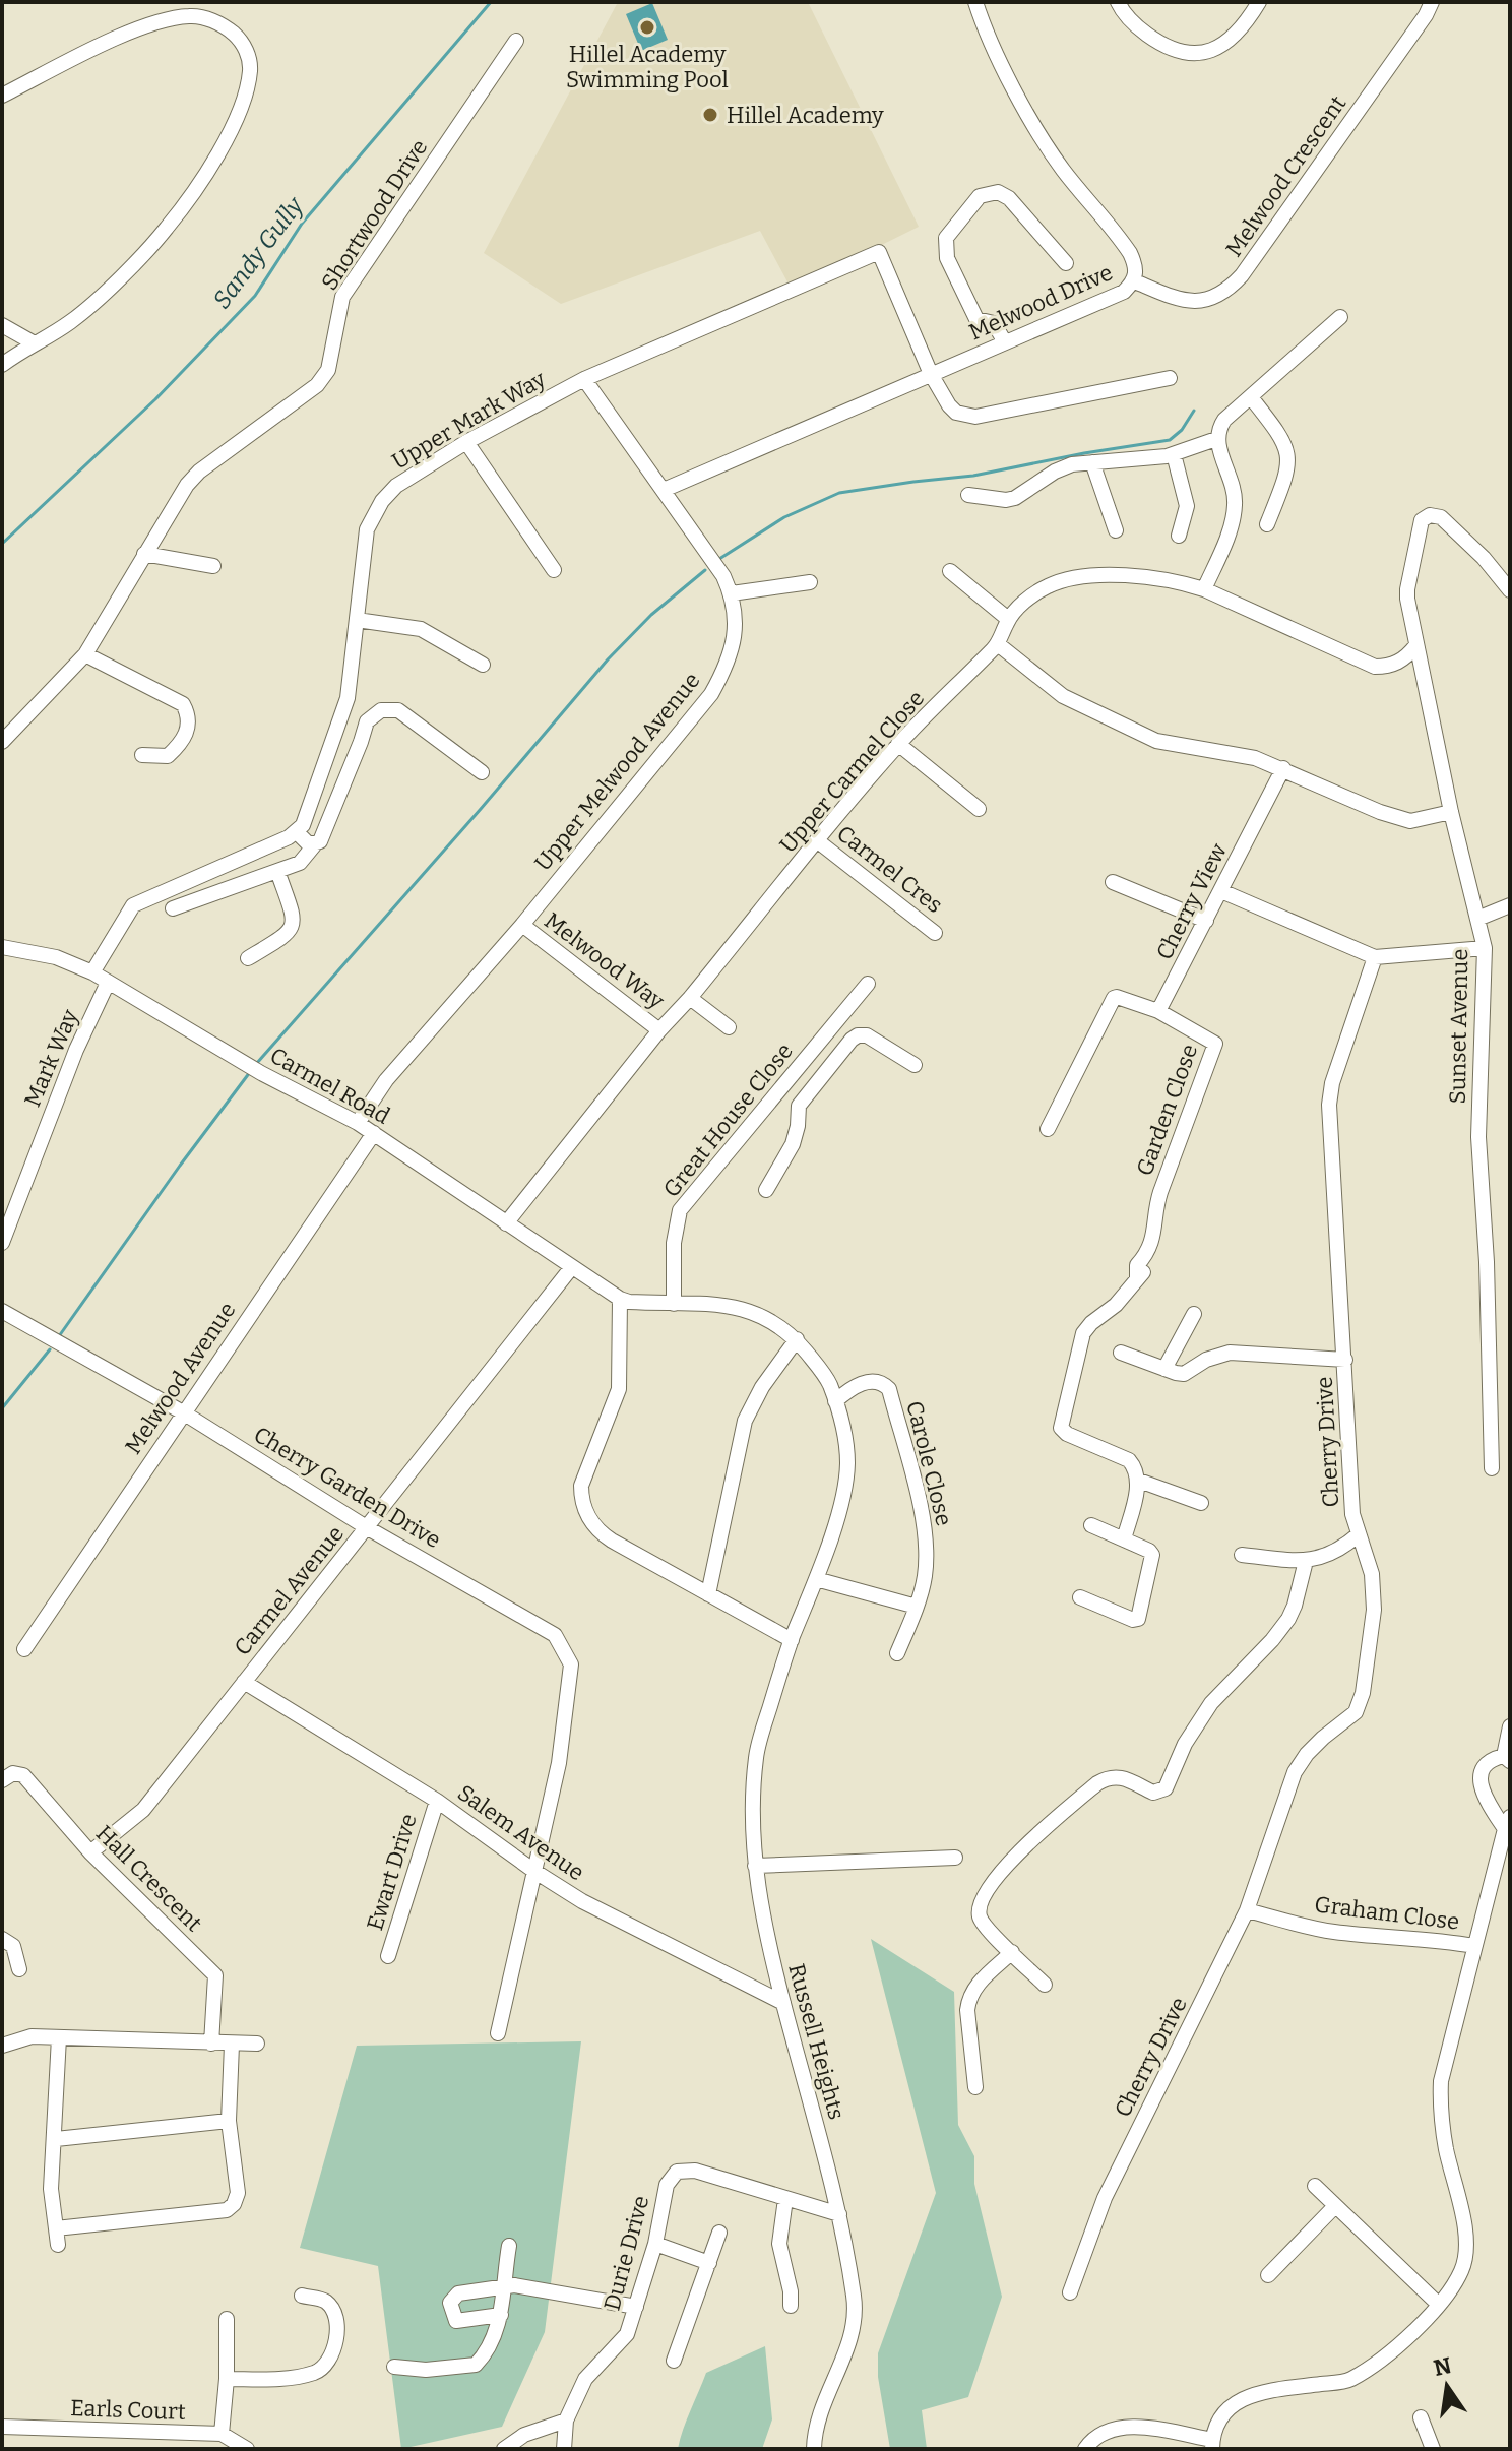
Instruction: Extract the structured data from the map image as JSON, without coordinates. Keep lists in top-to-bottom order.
{
  "streets": {
    "street": [
      "Melwood Crescent",
      "Shortwood Drive",
      "Melwood Drive",
      "Upper Mark Way",
      "Upper Melwood Avenue",
      "Upper Carmel Close",
      "Carmel Cres",
      "Cherry View",
      "Melwood Way",
      "Sunset Avenue",
      "Mark Way",
      "Carmel Road",
      "Garden Close",
      "Great House Close",
      "Melwood Avenue",
      "Cherry Drive",
      "Carole Close",
      "Cherry Garden Drive",
      "Carmel Avenue",
      "Salem Avenue",
      "Ewart Drive",
      "Hall Crescent",
      "Graham Close",
      "Russell Heights",
      "Durie Drive",
      "Earls Court"
    ]
  },
  "crossings": [
    ["Melwood Crescent", "Melwood Drive"],
    ["Melwood Drive", "Upper Mark Way"],
    ["Melwood Drive", "Upper Melwood Avenue"],
    ["Upper Mark Way", "Upper Melwood Avenue"],
    ["Upper Melwood Avenue", "Melwood Way"],
    ["Upper Melwood Avenue", "Carmel Road"],
    ["Upper Carmel Close", "Carmel Cres"],
    ["Upper Carmel Close", "Melwood Way"],
    ["Upper Carmel Close", "Sunset Avenue"],
    ["Upper Carmel Close", "Carmel Road"],
    ["Cherry View", "Garden Close"],
    ["Mark Way", "Carmel Road"],
    ["Carmel Road", "Melwood Avenue"],
    ["Carmel Road", "Carmel Avenue"],
    ["Melwood Avenue", "Cherry Garden Drive"],
    ["Cherry Drive", "Graham Close"],
    ["Carole Close", "Russell Heights"],
    ["Cherry Garden Drive", "Carmel Avenue"],
    ["Cherry Garden Drive", "Salem Avenue"],
    ["Carmel Avenue", "Salem Avenue"],
    ["Carmel Avenue", "Hall Crescent"],
    ["Salem Avenue", "Ewart Drive"],
    ["Salem Avenue", "Russell Heights"],
    ["Russell Heights", "Durie Drive"]
  ],
  "water": ["Sandy Gully"],
  "places": ["Hillel Academy Swimming Pool", "Hillel Academy"],
  "north": "top"
}
